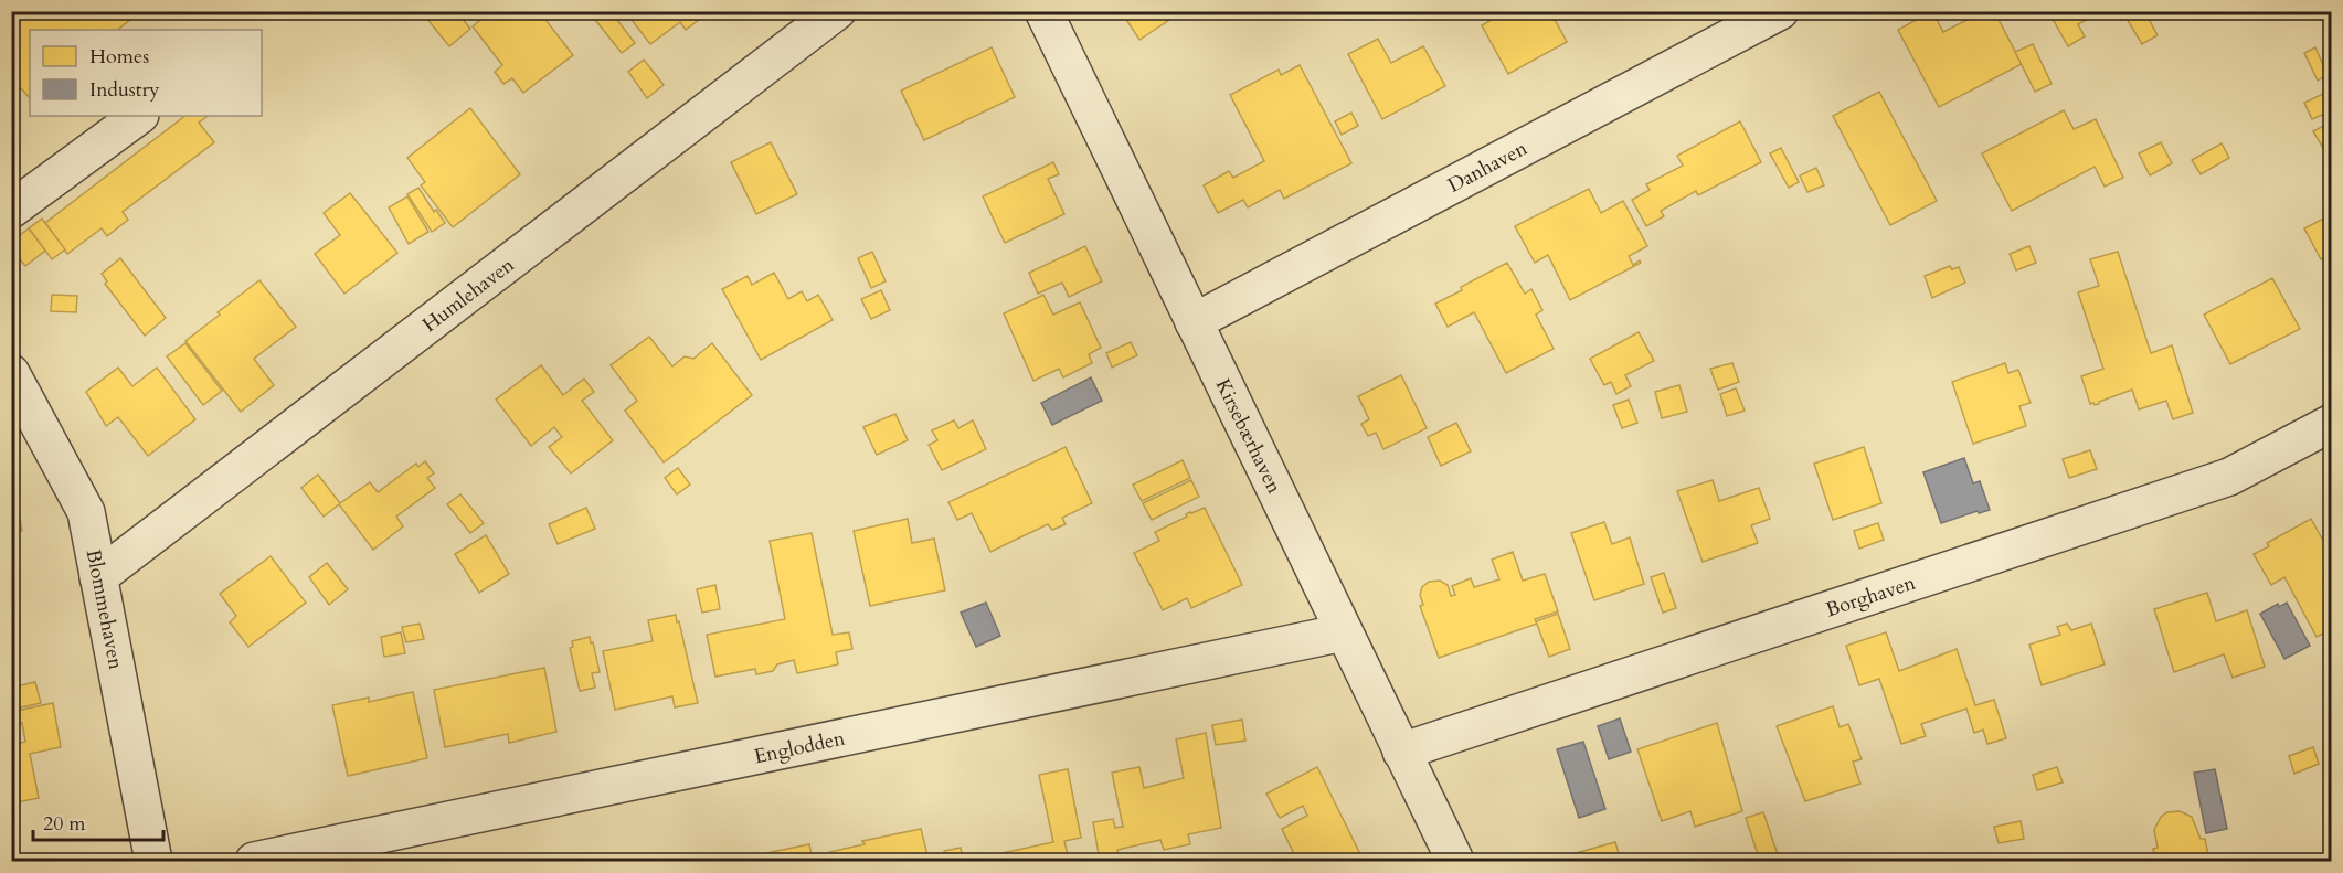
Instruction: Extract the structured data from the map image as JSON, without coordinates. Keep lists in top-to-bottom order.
{
  "streets": {
    "street": [
      "Danhaven",
      "Humlehaven",
      "Kirsebærhaven",
      "Borghaven",
      "Blommehaven",
      "Englodden"
    ]
  },
  "crossings": [
    ["Danhaven", "Kirsebærhaven"],
    ["Humlehaven", "Blommehaven"],
    ["Kirsebærhaven", "Borghaven"],
    ["Kirsebærhaven", "Englodden"]
  ],
  "legend": ["Homes", "Industry"],
  "scale_bar": "20 m"
}
